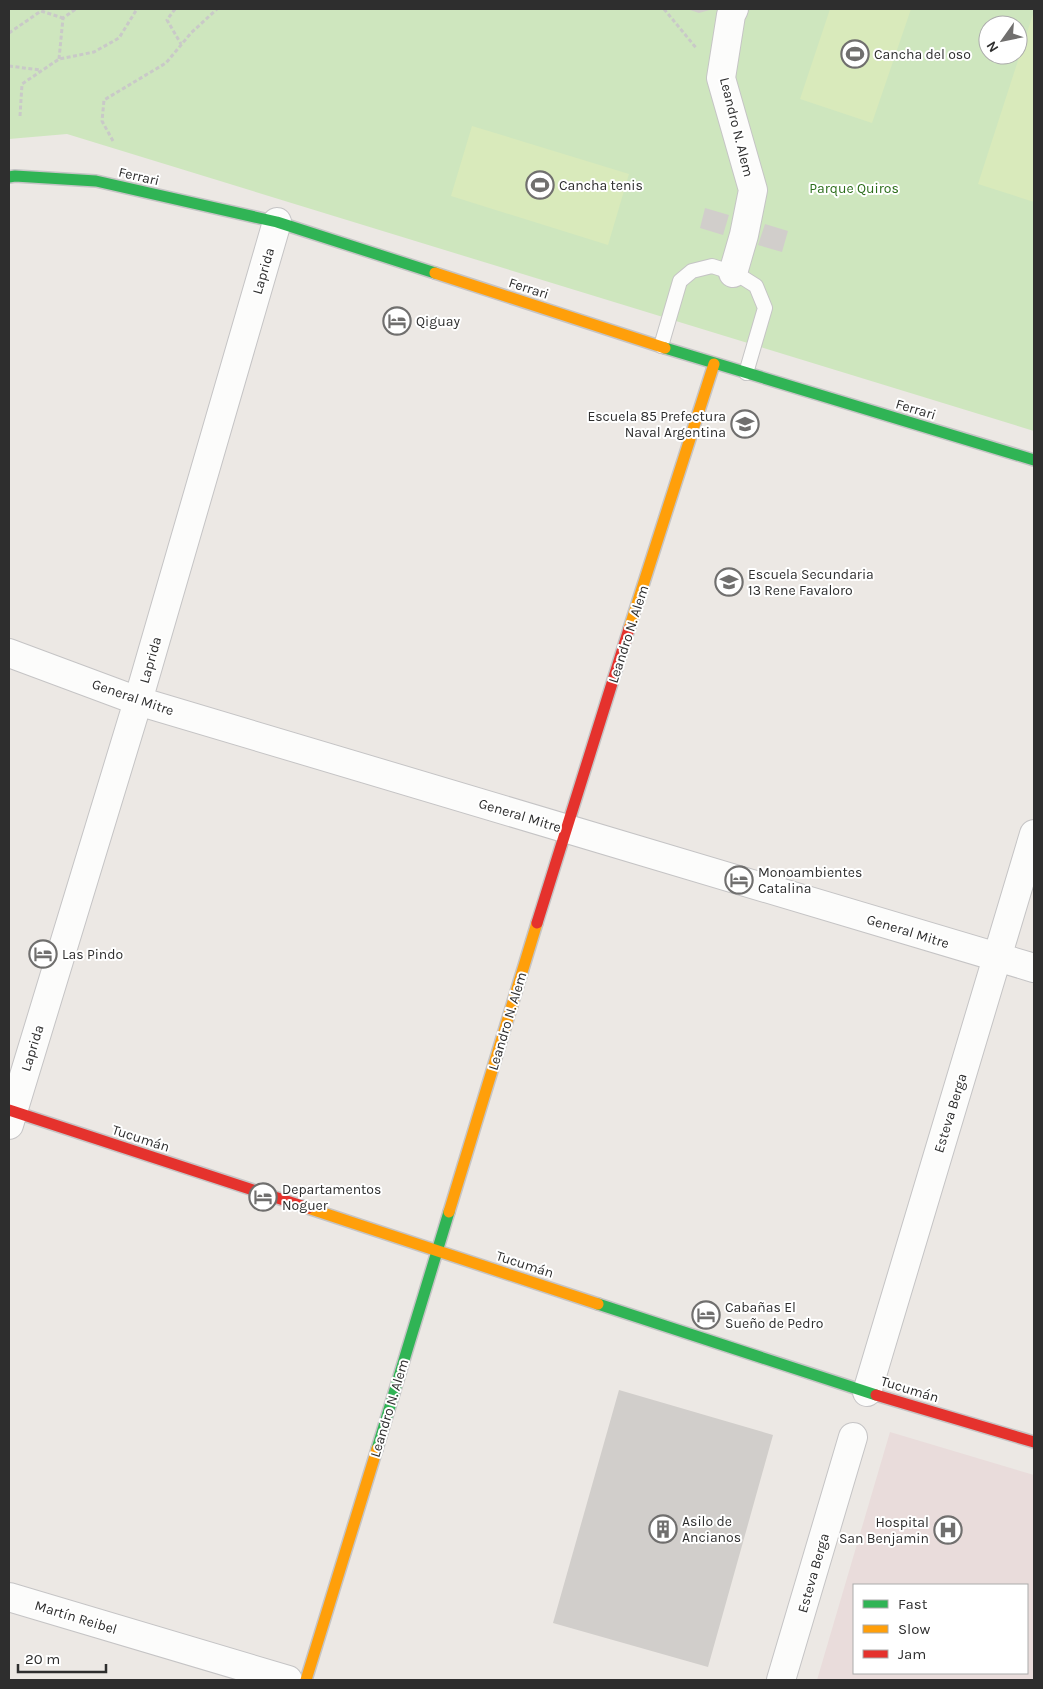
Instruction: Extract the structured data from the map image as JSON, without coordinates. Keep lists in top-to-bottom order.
{
  "streets": {
    "street": [
      "Leandro N. Alem",
      "Ferrari",
      "Laprida",
      "General Mitre",
      "Esteva Berga",
      "Tucumán",
      "Martín Reibel"
    ]
  },
  "crossings": [
    ["Leandro N. Alem", "Ferrari"],
    ["Leandro N. Alem", "General Mitre"],
    ["Leandro N. Alem", "Tucumán"],
    ["Ferrari", "Laprida"],
    ["Laprida", "General Mitre"],
    ["Laprida", "Tucumán"],
    ["General Mitre", "Esteva Berga"],
    ["Esteva Berga", "Tucumán"]
  ],
  "parks": ["Parque Quiros"],
  "places": {
    "sports": ["Cancha del oso", "Cancha tenis"],
    "hotel": [
      "Qiguay",
      "Monoambientes Catalina",
      "Las Pindo",
      "Departamentos Noguer",
      "Cabañas El Sueño de Pedro"
    ],
    "school or university": ["Escuela 85 Prefectura Naval Argentina", "Escuela Secundaria 13 Rene Favaloro"],
    "building": ["Asilo de Ancianos"],
    "hospital": ["Hospital San Benjamin"]
  },
  "legend": ["Fast", "Slow", "Jam"],
  "scale_bar": "20 m",
  "north": "bottom left"
}
